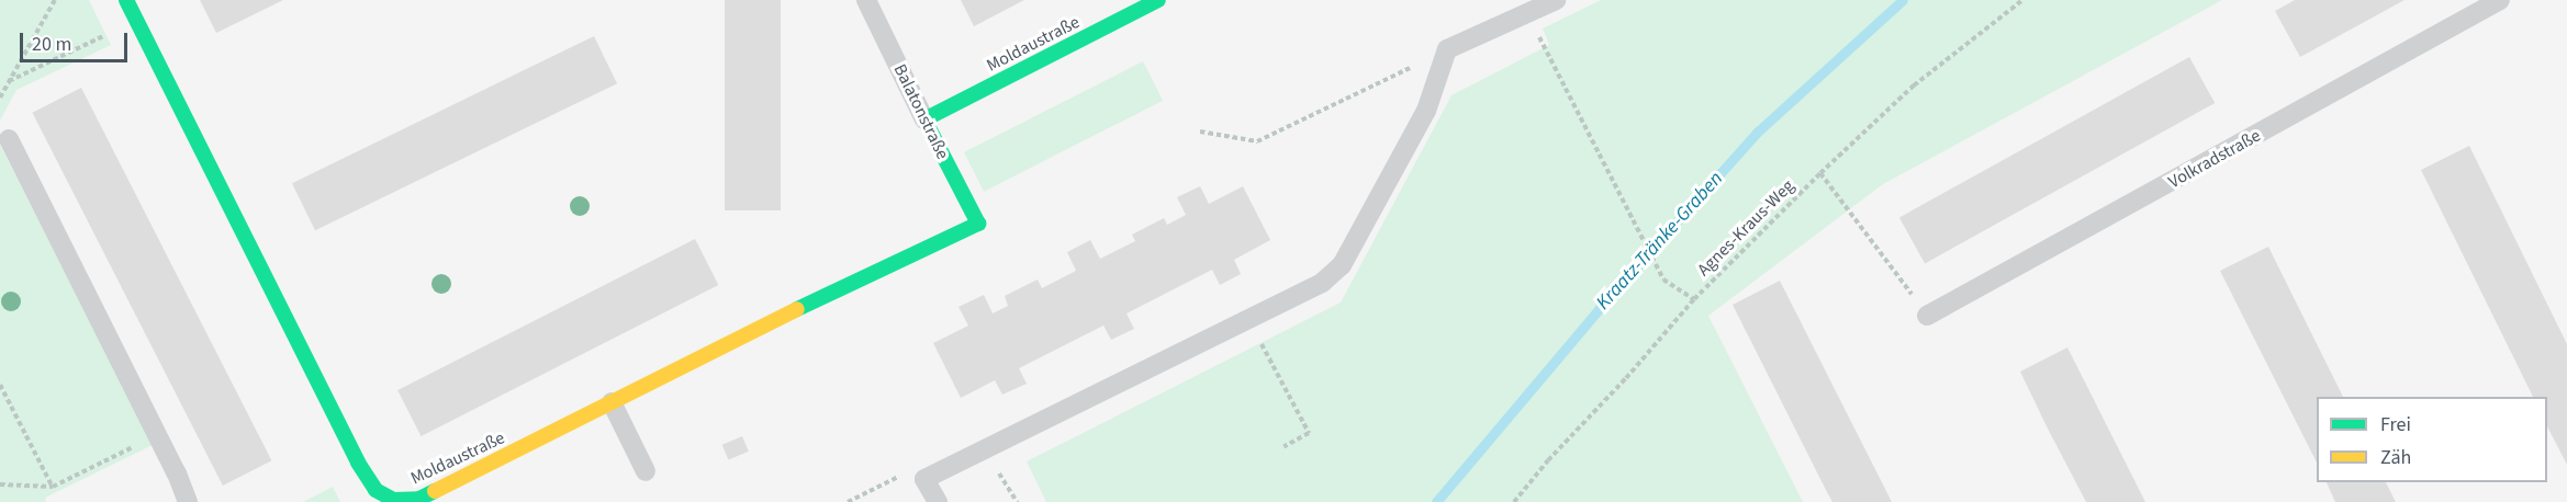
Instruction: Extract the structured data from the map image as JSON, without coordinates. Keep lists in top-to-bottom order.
{
  "streets": {
    "street": ["Moldaustraße", "Balatonstraße"],
    "lane": ["Volkradstraße"],
    "path": ["Agnes-Kraus-Weg"]
  },
  "crossings": [
    ["Moldaustraße", "Balatonstraße"]
  ],
  "water": ["Kraatz-Tränke-Graben"],
  "legend": ["Frei", "Zäh"],
  "scale_bar": "20 m"
}
